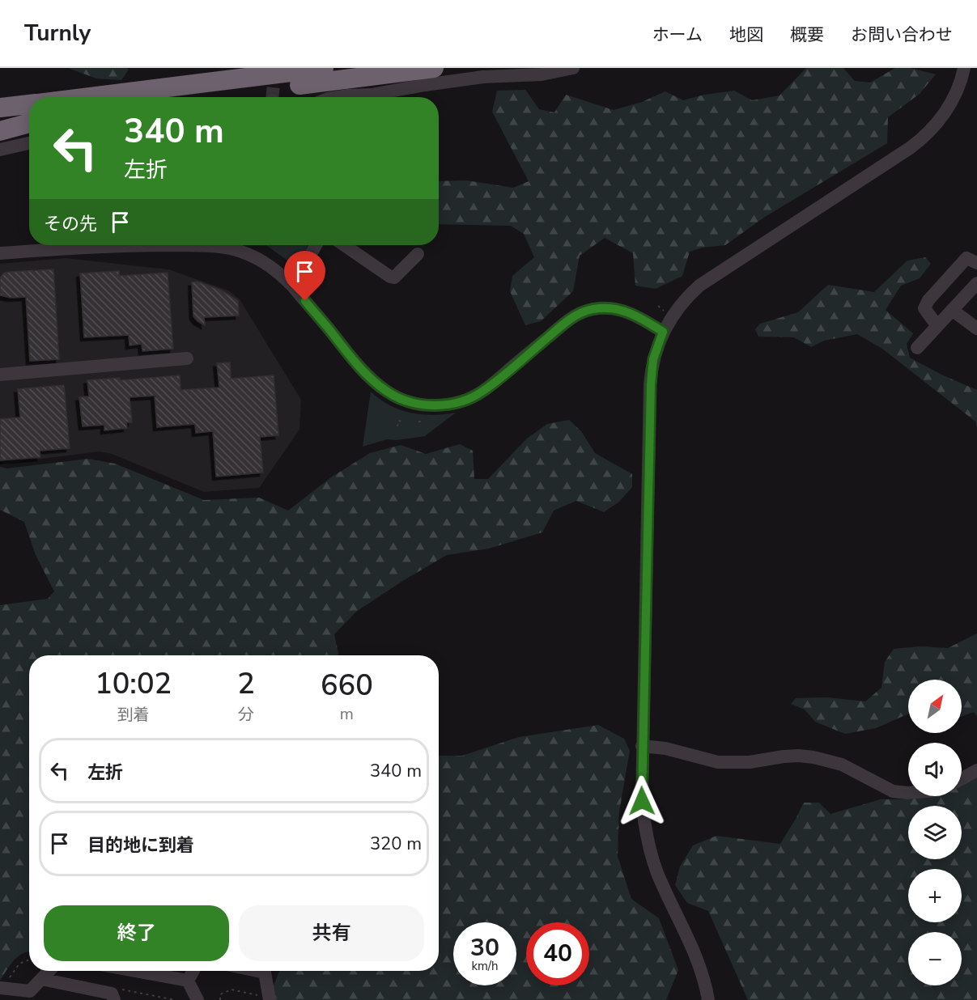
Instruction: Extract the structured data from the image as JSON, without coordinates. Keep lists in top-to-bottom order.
{
  "north": "top right",
  "page": {
    "header": "Turnly",
    "nav": [
      "ホーム",
      "地図",
      "概要",
      "お問い合わせ"
    ],
    "turn": ["340 m", "左折"],
    "then": "その先",
    "eta": [
      "10:02",
      "到着",
      "2",
      "分",
      "660",
      "m"
    ],
    "map_buttons": ["+", "−"],
    "list": [
      {
        "name": "左折",
        "value": "340 m"
      },
      {
        "name": "目的地に到着",
        "value": "320 m"
      }
    ],
    "buttons": ["終了", "共有"],
    "speed": "30 km/h",
    "limit": "40"
  }
}
